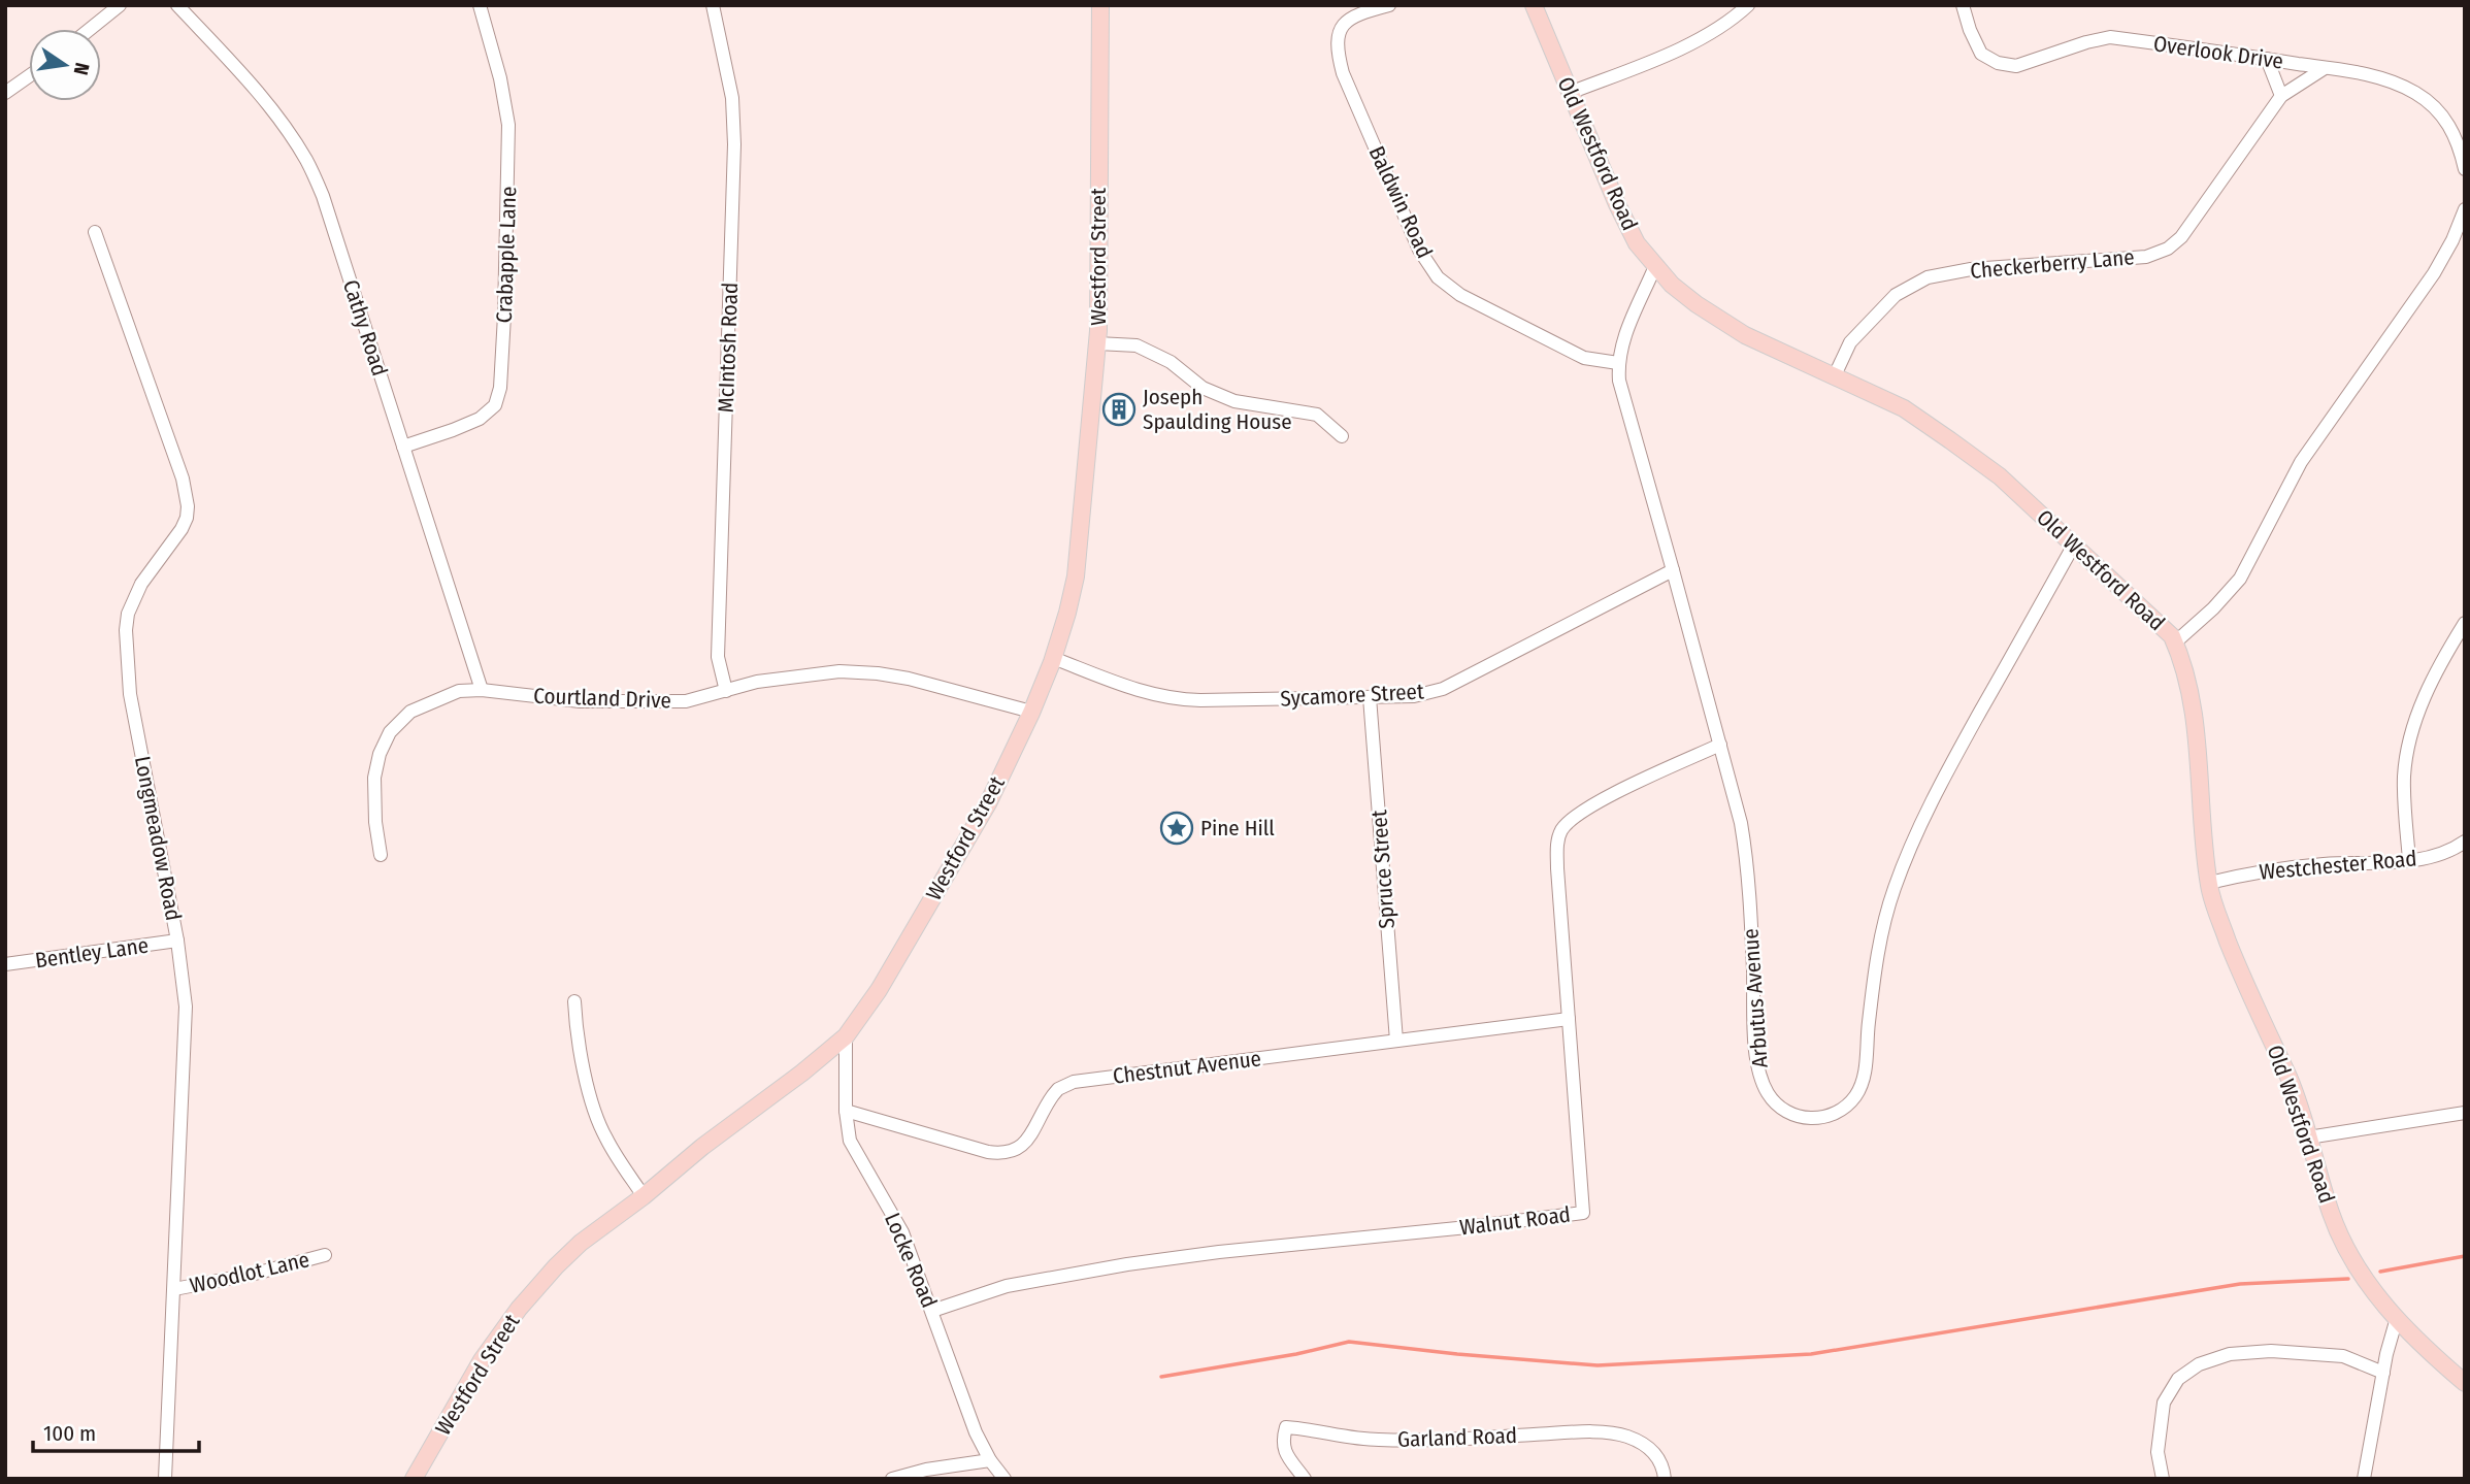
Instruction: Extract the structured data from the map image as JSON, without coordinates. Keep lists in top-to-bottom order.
{
  "streets": {
    "main road": ["Old Westford Road", "Westford Street"],
    "street": [
      "Overlook Drive",
      "Baldwin Road",
      "Crabapple Lane",
      "Checkerberry Lane",
      "Cathy Road",
      "McIntosh Road",
      "Sycamore Street",
      "Courtland Drive",
      "Longmeadow Road",
      "Westchester Road",
      "Spruce Street",
      "Bentley Lane",
      "Arbutus Avenue",
      "Chestnut Avenue",
      "Walnut Road",
      "Locke Road",
      "Woodlot Lane",
      "Garland Road"
    ]
  },
  "crossings": [
    ["Overlook Drive", "Checkerberry Lane"],
    ["Old Westford Road", "Checkerberry Lane"],
    ["Old Westford Road", "Westchester Road"],
    ["Old Westford Road", "Arbutus Avenue"],
    ["Baldwin Road", "Arbutus Avenue"],
    ["Crabapple Lane", "Cathy Road"],
    ["Westford Street", "Sycamore Street"],
    ["Westford Street", "Courtland Drive"],
    ["Westford Street", "Locke Road"],
    ["Cathy Road", "Courtland Drive"],
    ["McIntosh Road", "Courtland Drive"],
    ["Sycamore Street", "Spruce Street"],
    ["Sycamore Street", "Arbutus Avenue"],
    ["Longmeadow Road", "Bentley Lane"],
    ["Longmeadow Road", "Woodlot Lane"],
    ["Spruce Street", "Chestnut Avenue"],
    ["Arbutus Avenue", "Walnut Road"],
    ["Chestnut Avenue", "Walnut Road"],
    ["Chestnut Avenue", "Locke Road"],
    ["Walnut Road", "Locke Road"]
  ],
  "places": {
    "building": ["Joseph Spaulding House"],
    "place": ["Pine Hill"]
  },
  "scale_bar": "100 m",
  "north": "right"
}
